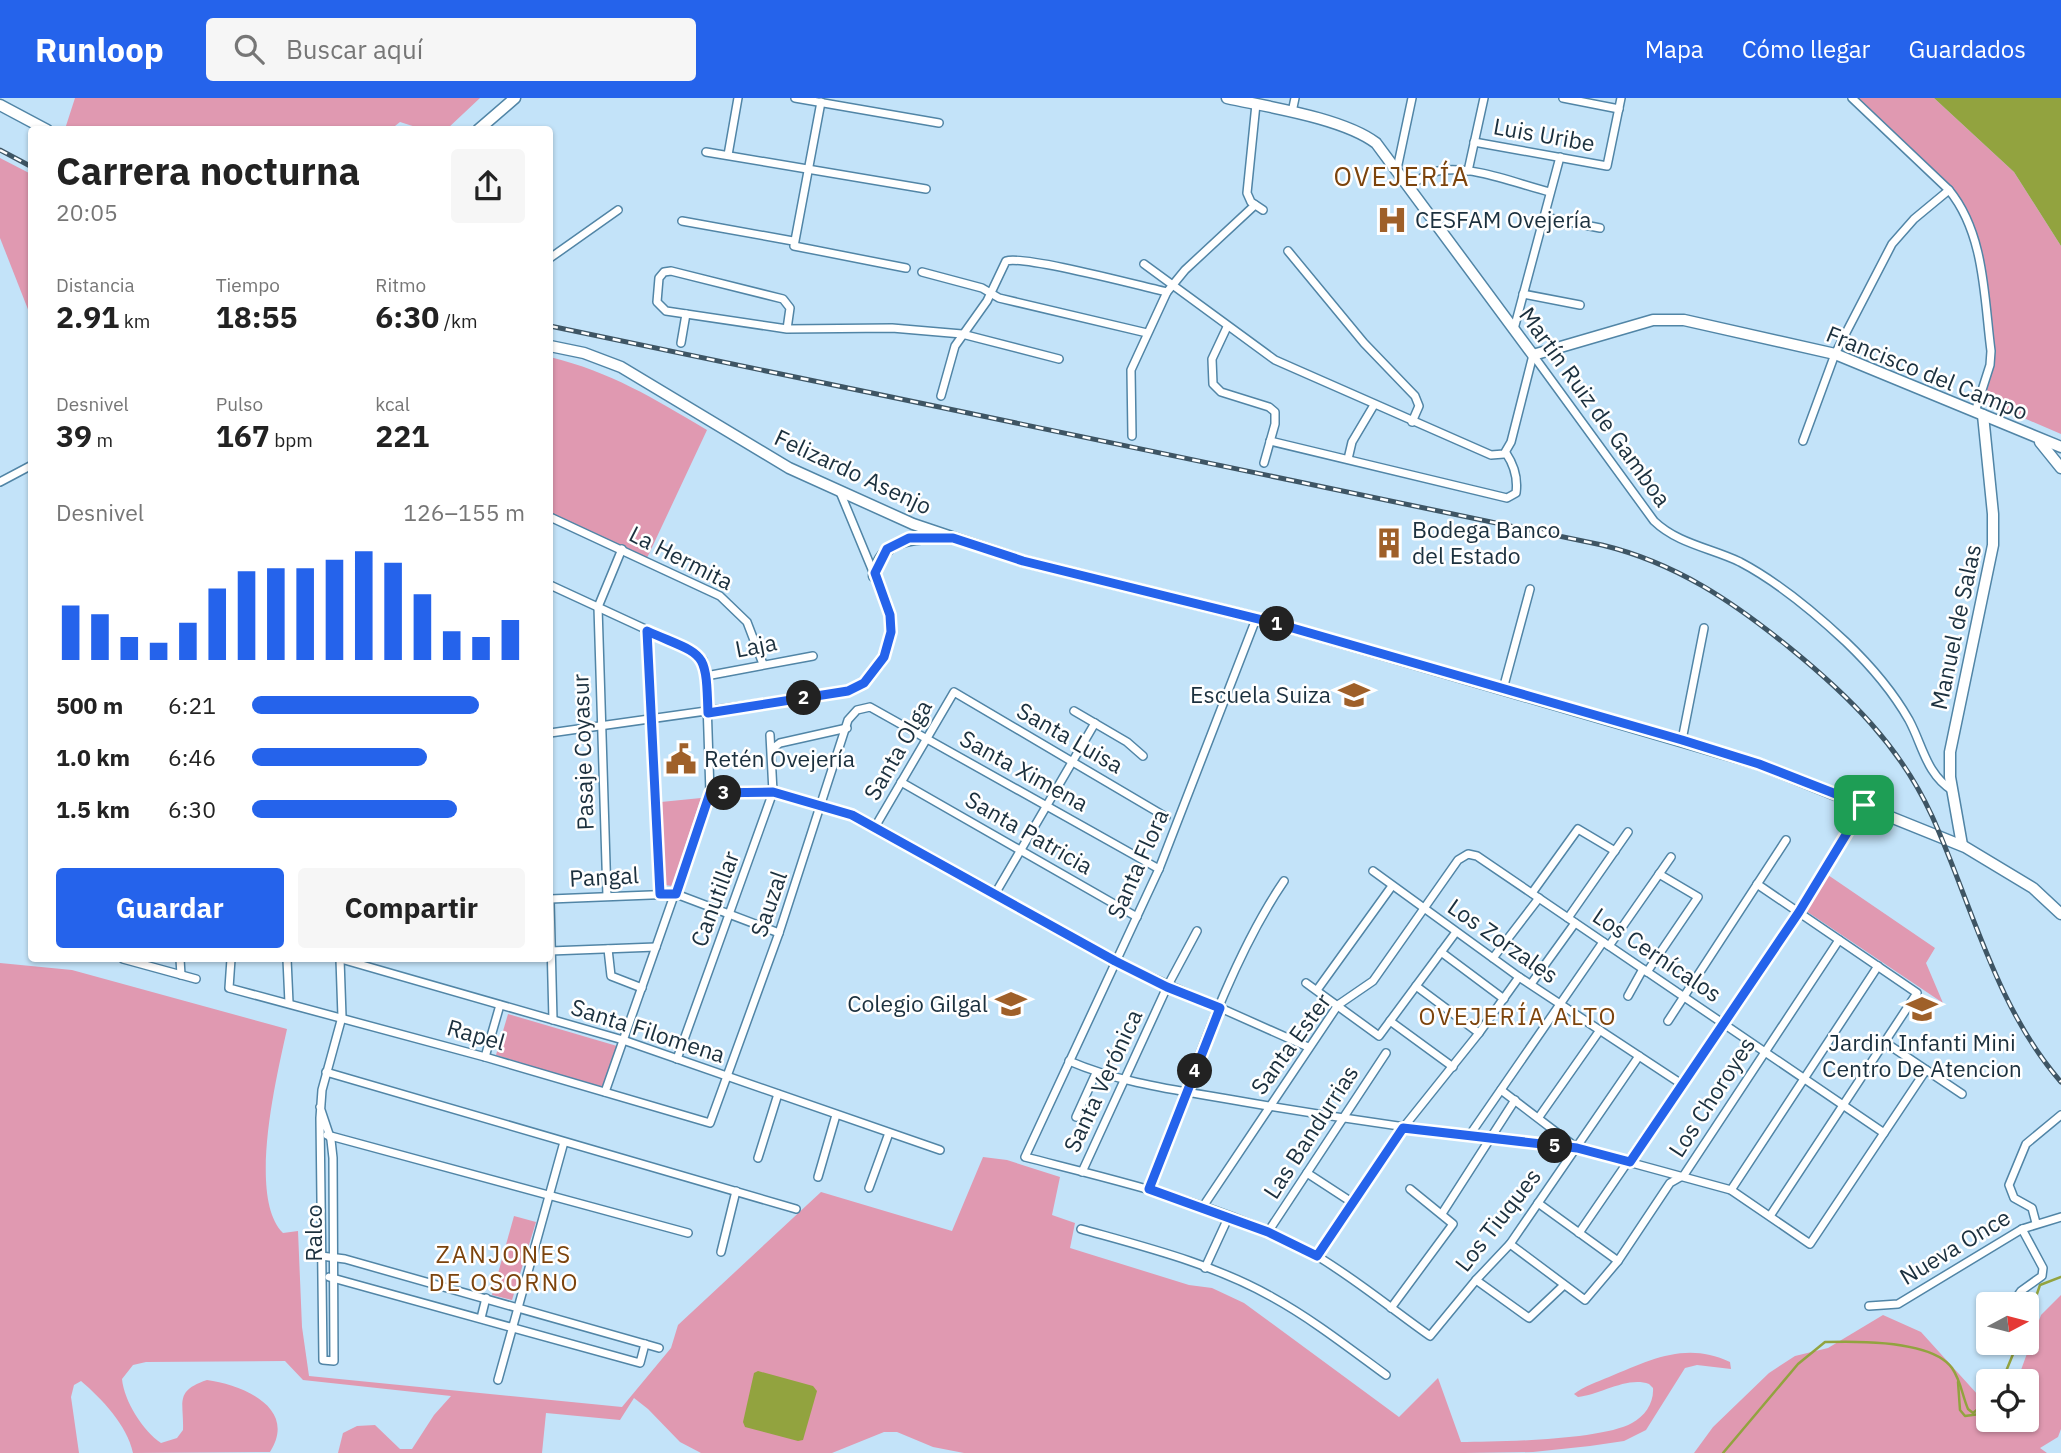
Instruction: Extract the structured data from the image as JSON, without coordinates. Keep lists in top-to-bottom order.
{
  "streets": {
    "street": [
      "Luis Uribe",
      "Francisco del Campo",
      "Martín Ruiz de Gamboa",
      "Felizardo Asenjo",
      "La Hermita",
      "Manuel de Salas",
      "Laja",
      "Santa Luisa",
      "Santa Olga",
      "Pasaje Coyasur",
      "Santa Ximena",
      "Santa Patricia",
      "Santa Flora",
      "Pangal",
      "Canutillar",
      "Sauzal",
      "Los Zorzales",
      "Los Cernícalos",
      "Santa Filomena",
      "Rapel",
      "Santa Ester",
      "Santa Verónica",
      "Los Choroyes",
      "Las Bandurrias",
      "Los Tiuques",
      "Ralco",
      "Nueva Once"
    ]
  },
  "crossings": [
    ["Francisco del Campo", "Martín Ruiz de Gamboa"],
    ["Francisco del Campo", "Manuel de Salas"],
    ["Martín Ruiz de Gamboa", "Manuel de Salas"],
    ["Felizardo Asenjo", "Manuel de Salas"],
    ["Felizardo Asenjo", "Santa Flora"],
    ["La Hermita", "Laja"],
    ["Santa Luisa", "Santa Olga"],
    ["Santa Olga", "Santa Ximena"],
    ["Santa Olga", "Santa Patricia"],
    ["Pasaje Coyasur", "Pangal"],
    ["Santa Ximena", "Santa Flora"],
    ["Santa Ximena", "Sauzal"],
    ["Santa Patricia", "Santa Flora"],
    ["Santa Flora", "Santa Verónica"],
    ["Pangal", "Canutillar"],
    ["Pangal", "Sauzal"],
    ["Canutillar", "Santa Filomena"],
    ["Sauzal", "Santa Filomena"],
    ["Sauzal", "Rapel"],
    ["Los Zorzales", "Santa Ester"],
    ["Los Zorzales", "Los Tiuques"],
    ["Los Cernícalos", "Santa Ester"],
    ["Los Cernícalos", "Los Choroyes"],
    ["Rapel", "Ralco"]
  ],
  "districts": ["OVEJERÍA", "OVEJERÍA ALTO", "ZANJONES DE OSORNO"],
  "places": {
    "hospital": ["CESFAM Ovejería"],
    "building": ["Bodega Banco del Estado"],
    "school or university": ["Escuela Suiza", "Colegio Gilgal", "Jardin Infanti Mini Centro De Atencion"],
    "public building": ["Retén Ovejería"]
  },
  "north": "right",
  "page": {
    "header": "Runloop",
    "search": "Buscar aquí",
    "nav": ["Mapa", "Cómo llegar", "Guardados"],
    "heading": ["Carrera nocturna", "20:05"],
    "stats": [
      ["Distancia", "2.91 km"],
      ["Tiempo", "18:55"],
      ["Ritmo", "6:30 /km"],
      ["Desnivel", "39 m"],
      ["Pulso", "167 bpm"],
      ["kcal", "221"]
    ],
    "chart": ["Desnivel", "126–155 m"],
    "pins": [
      "1",
      "2",
      "3",
      "4",
      "5"
    ],
    "list": [
      {
        "name": "500 m",
        "note": "6:21"
      },
      {
        "name": "1.0 km",
        "note": "6:46"
      },
      {
        "name": "1.5 km",
        "note": "6:30"
      }
    ],
    "buttons": ["Guardar", "Compartir"]
  }
}
